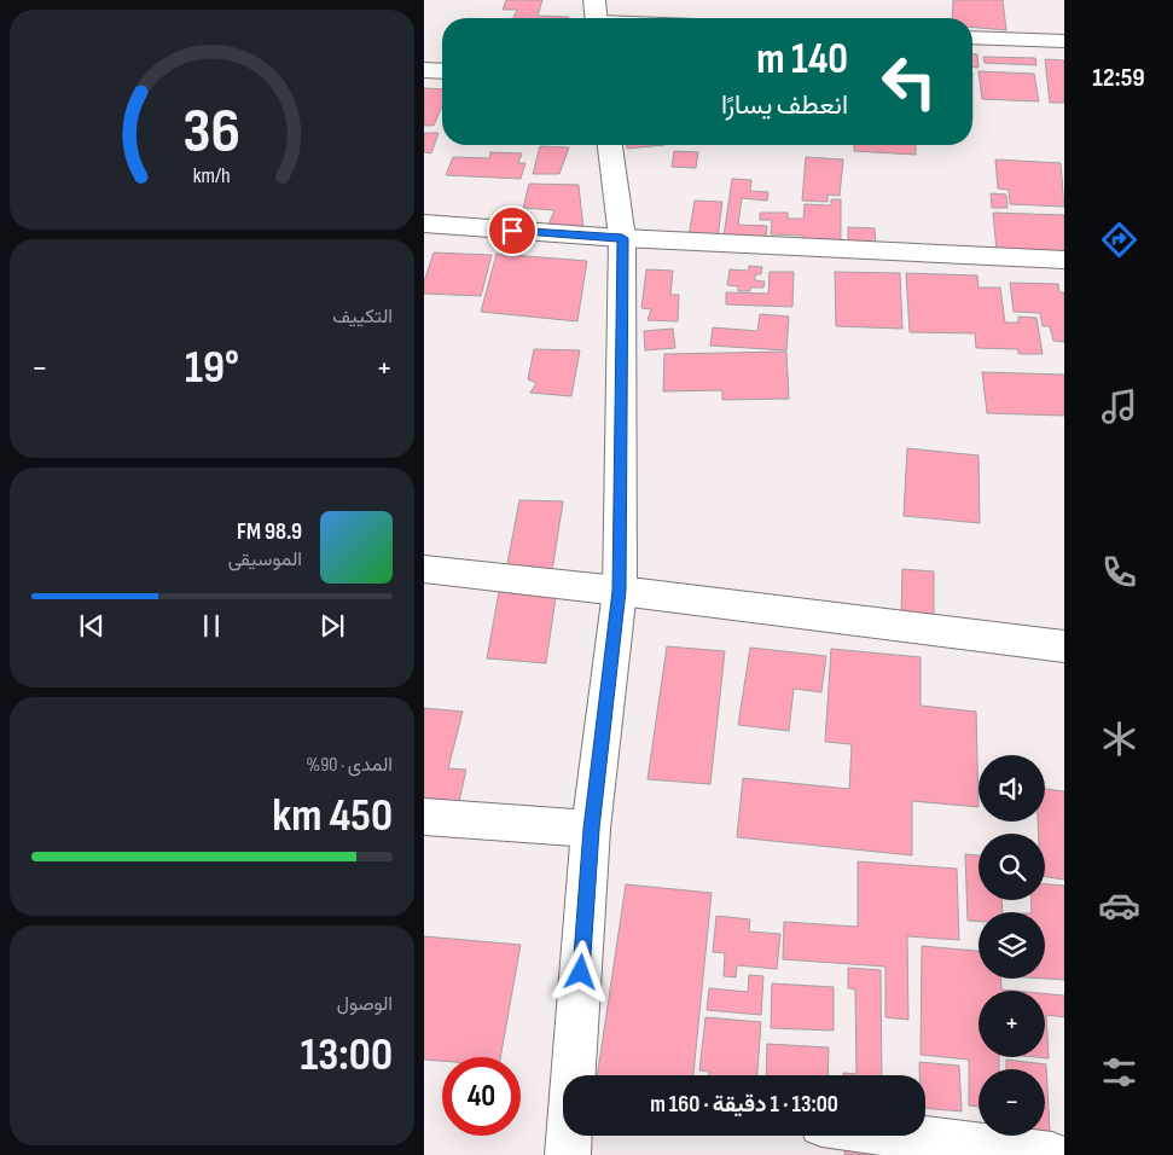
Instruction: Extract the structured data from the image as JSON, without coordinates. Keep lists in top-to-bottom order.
{
  "page": {
    "tabs": "12:59",
    "turn": ["140 m", "انعطف يسارًا"],
    "tile": [
      "التكييف",
      ["المدى · 90%", "450 km"],
      ["الوصول", "13:00"]
    ],
    "heat": ["−", "19°", "+"],
    "song": ["98.9 FM", "الموسيقى"],
    "map_buttons": ["+", "−"],
    "limit": "40",
    "trip": "13:00 · 1 دقيقة · 160 m",
    "gauge": ["36", "km/h"]
  }
}
